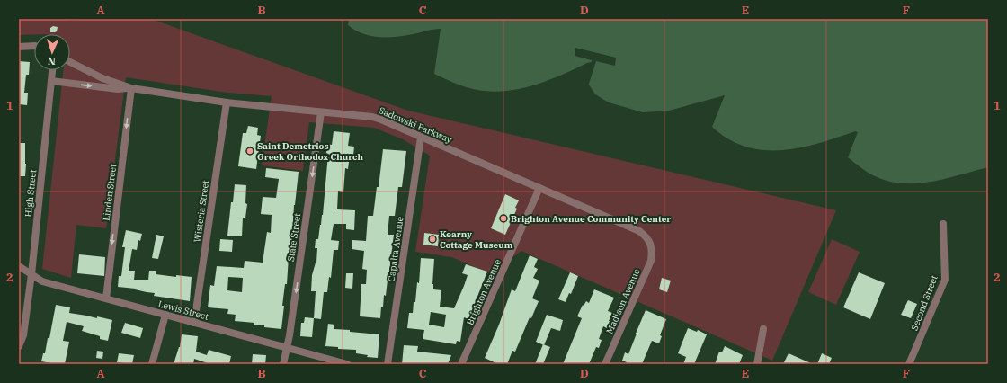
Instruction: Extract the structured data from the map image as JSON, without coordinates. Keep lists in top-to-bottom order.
{
  "streets": {
    "street": [
      "Sadowski Parkway",
      "Linden Street",
      "High Street",
      "Wisteria Street",
      "State Street",
      "Capalta Avenue",
      "Brighton Avenue",
      "Madison Avenue",
      "Second Street",
      "Lewis Street"
    ]
  },
  "crossings": [
    ["Sadowski Parkway", "Linden Street"],
    ["Sadowski Parkway", "High Street"],
    ["Sadowski Parkway", "Wisteria Street"],
    ["Sadowski Parkway", "State Street"],
    ["Sadowski Parkway", "Capalta Avenue"],
    ["Sadowski Parkway", "Brighton Avenue"],
    ["Sadowski Parkway", "Madison Avenue"],
    ["Linden Street", "Lewis Street"],
    ["High Street", "Lewis Street"],
    ["Wisteria Street", "Lewis Street"],
    ["State Street", "Lewis Street"]
  ],
  "one_way": ["Linden Street", "State Street"],
  "places": ["Saint Demetrios Greek Orthodox Church", "Brighton Avenue Community Center", "Kearny Cottage Museum"],
  "north": "bottom",
  "grid": {
    "columns": [
      "A",
      "B",
      "C",
      "D",
      "E",
      "F"
    ],
    "rows": ["1", "2"]
  }
}
